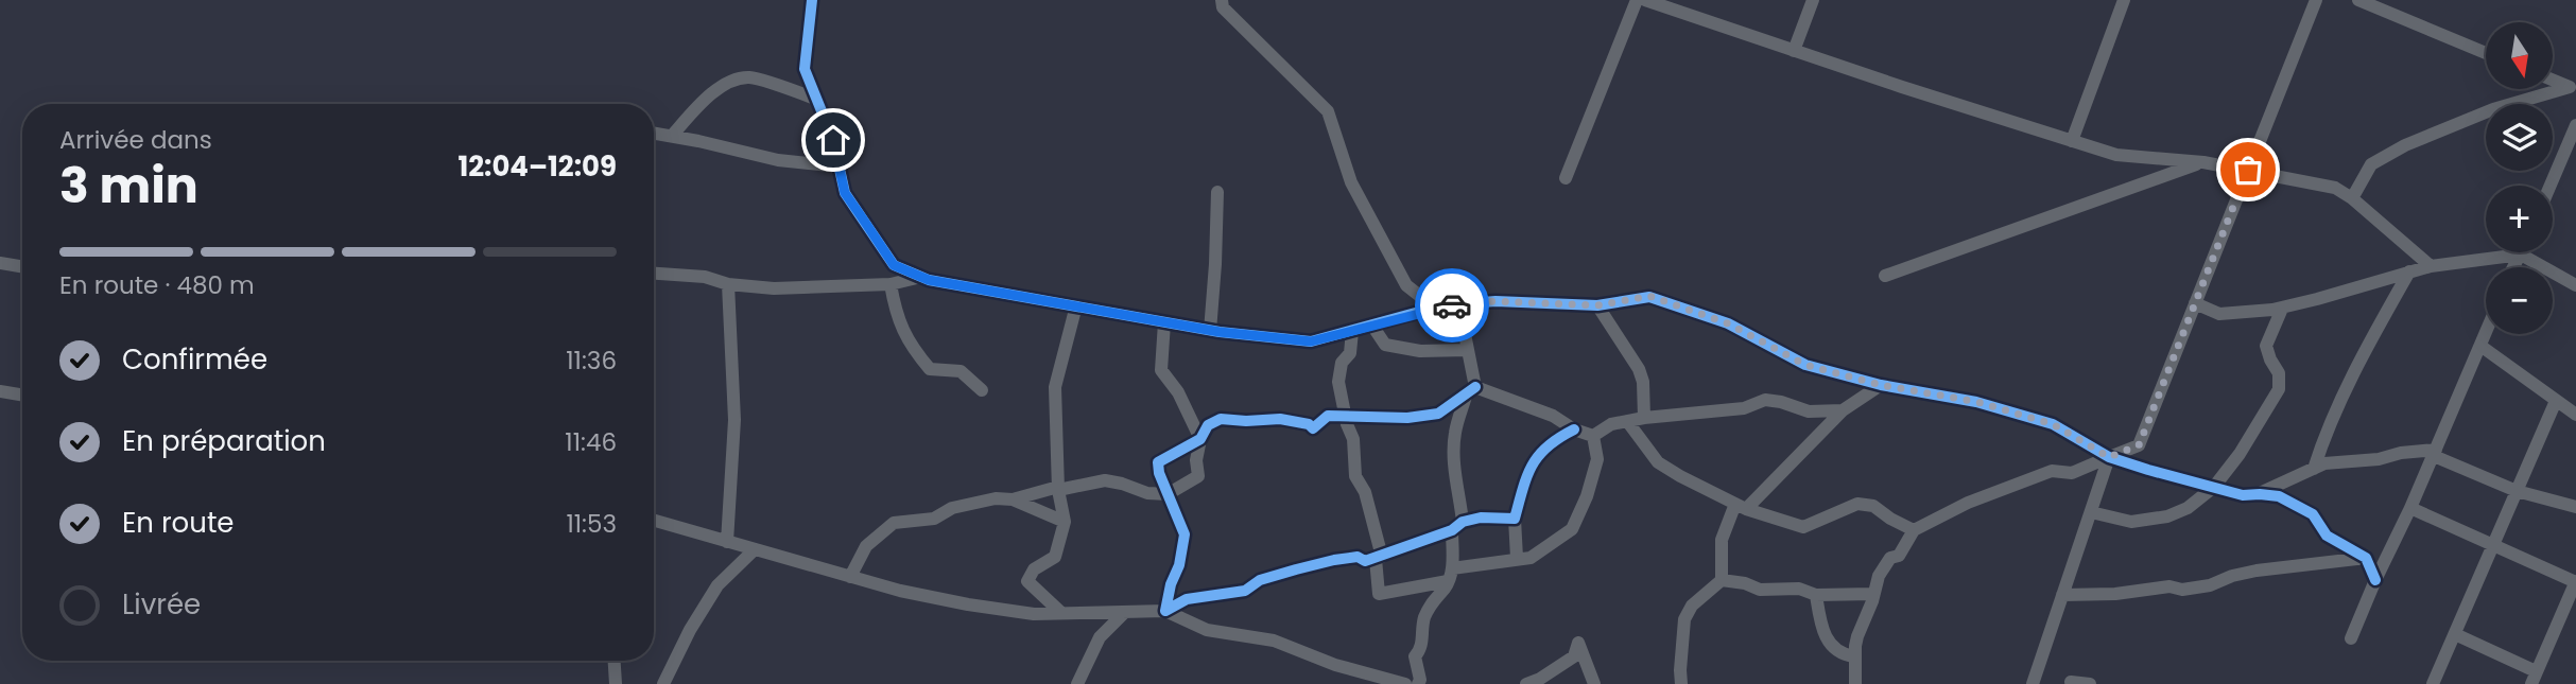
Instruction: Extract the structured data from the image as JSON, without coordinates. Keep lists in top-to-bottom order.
{
  "north": "bottom",
  "page": {
    "map_buttons": ["+", "−"],
    "heading": ["3 min", "Arrivée dans", "12:04–12:09"],
    "bar": "En route · 480 m",
    "list": [
      ["Confirmée", "11:36"],
      ["En préparation", "11:46"],
      ["En route", "11:53"],
      "Livrée"
    ]
  }
}
